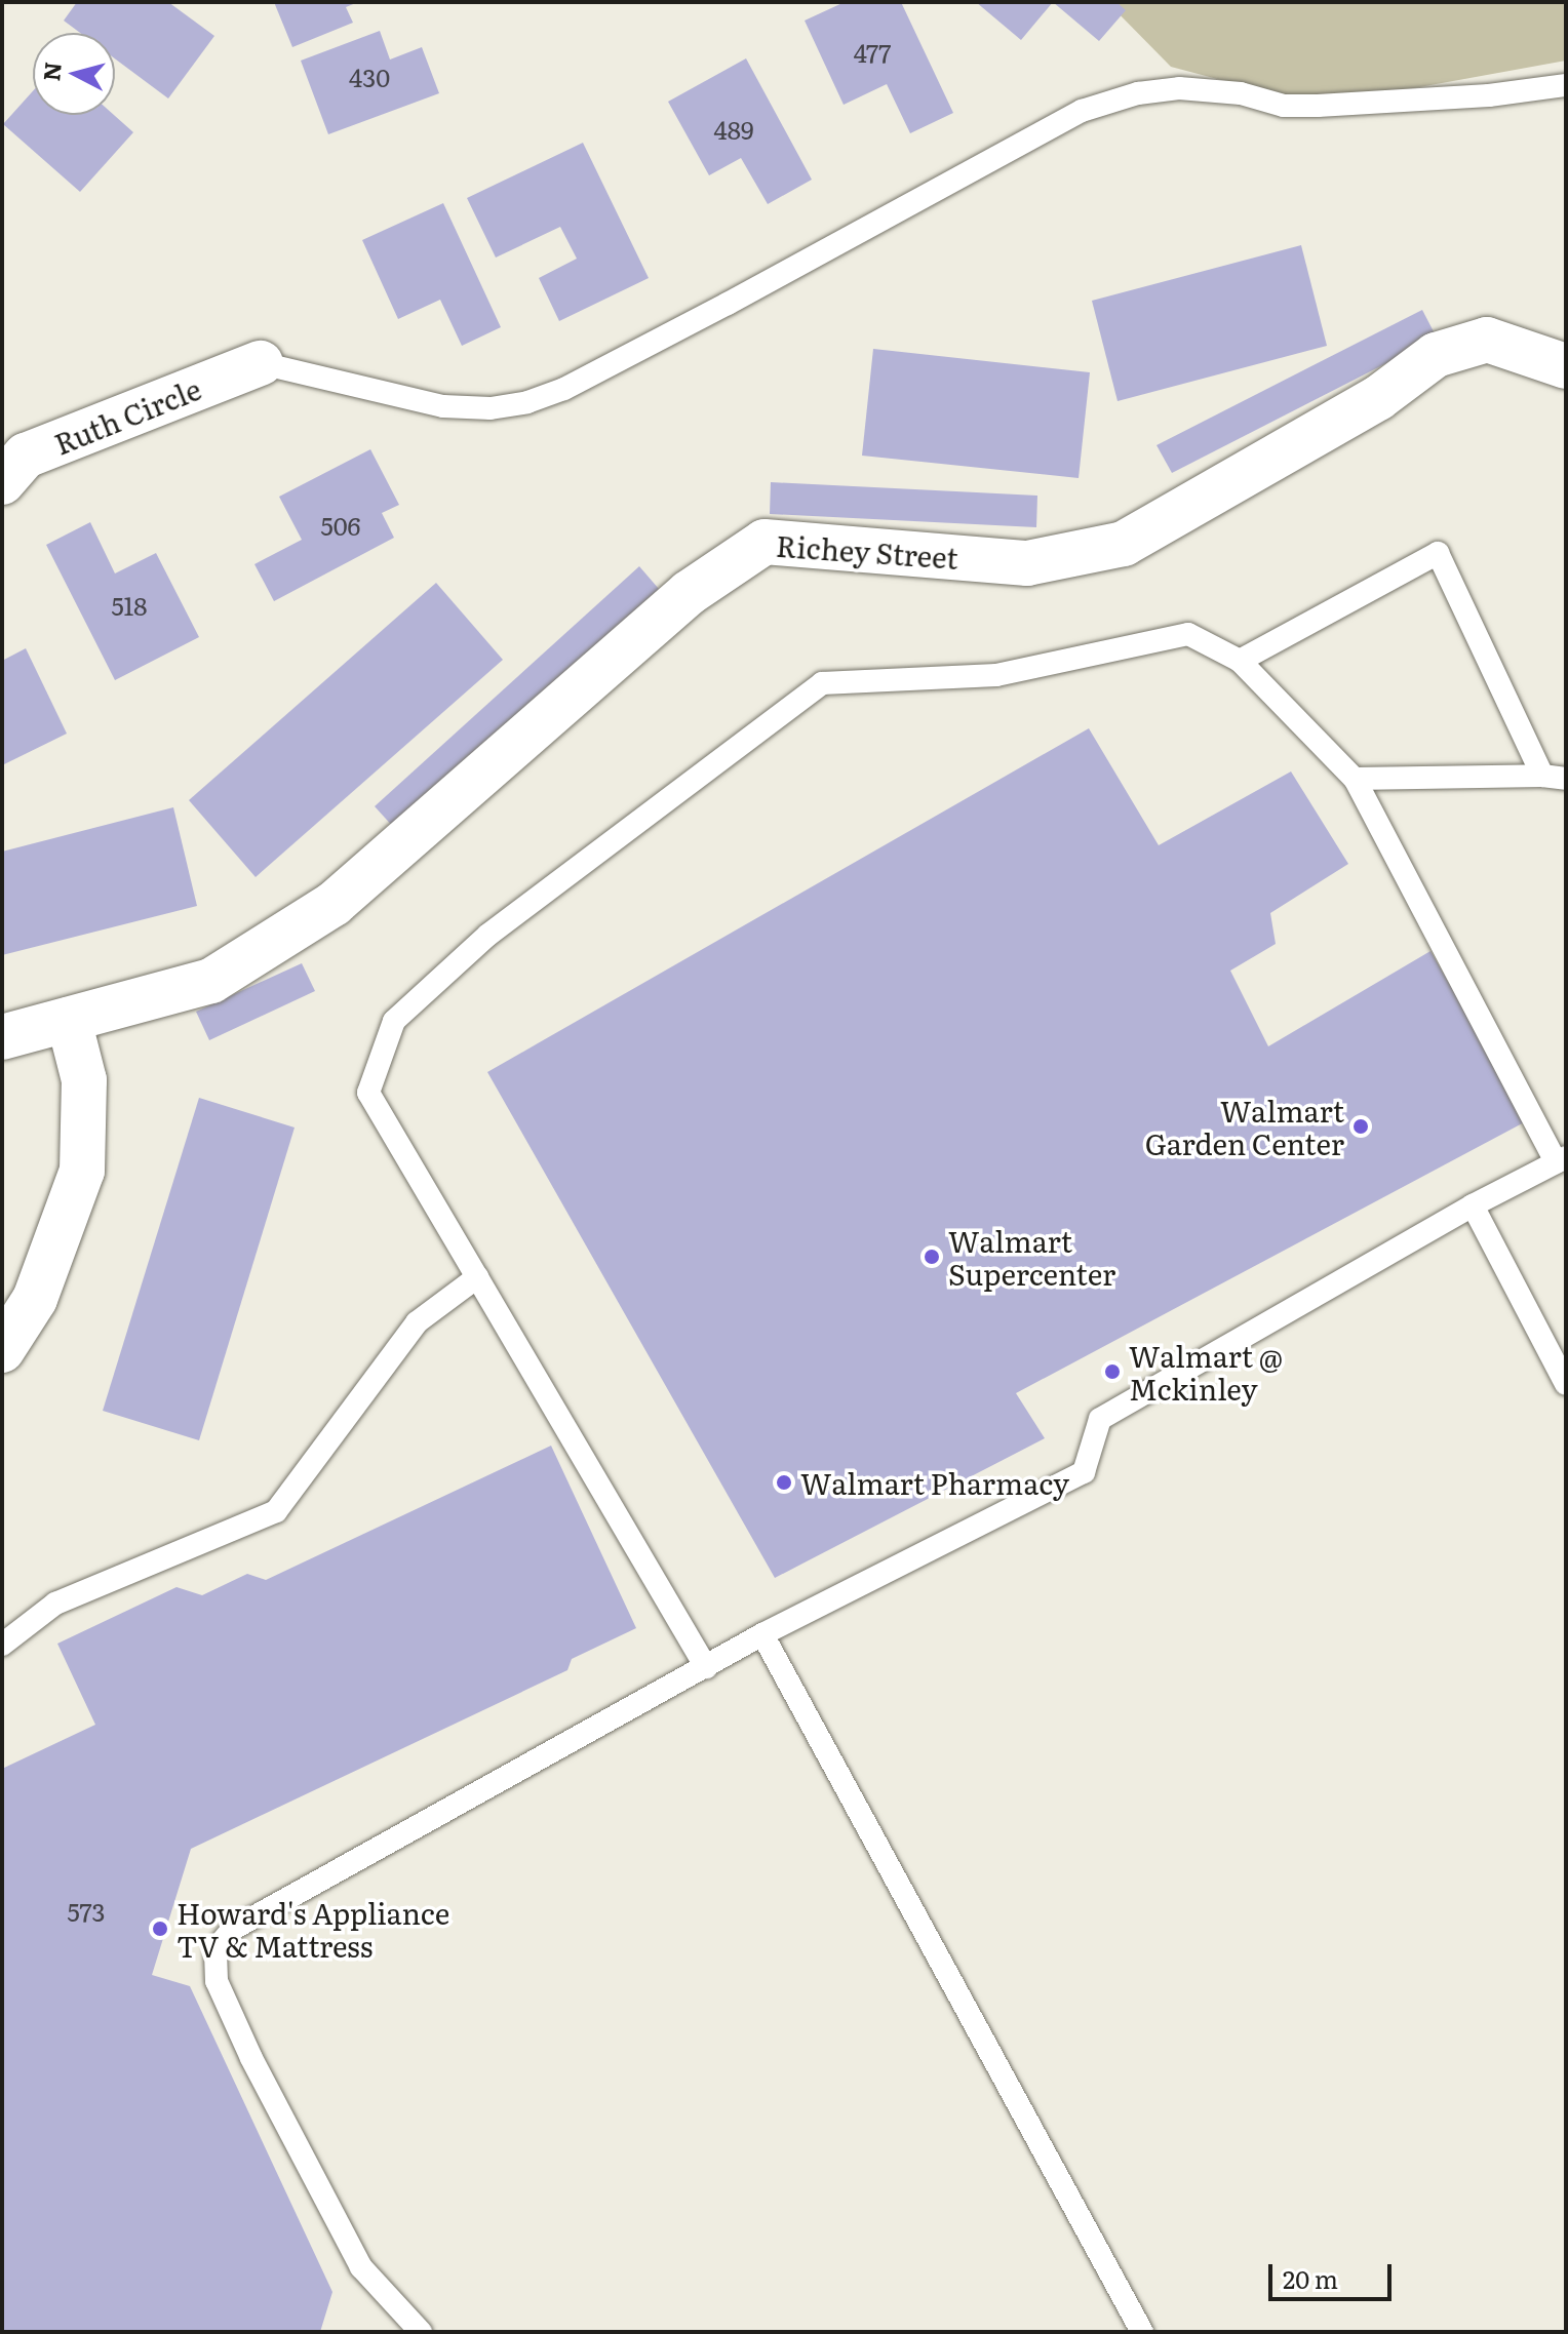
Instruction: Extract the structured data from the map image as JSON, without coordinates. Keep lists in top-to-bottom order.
{
  "streets": {
    "street": ["Ruth Circle", "Richey Street"]
  },
  "places": [
    "Walmart Garden Center",
    "Walmart Supercenter",
    "Walmart @ Mckinley",
    "Walmart Pharmacy",
    "Howard's Appliance TV & Mattress"
  ],
  "house_numbers": [
    "477",
    "430",
    "489",
    "506",
    "518",
    "573"
  ],
  "scale_bar": "20 m",
  "north": "left"
}
